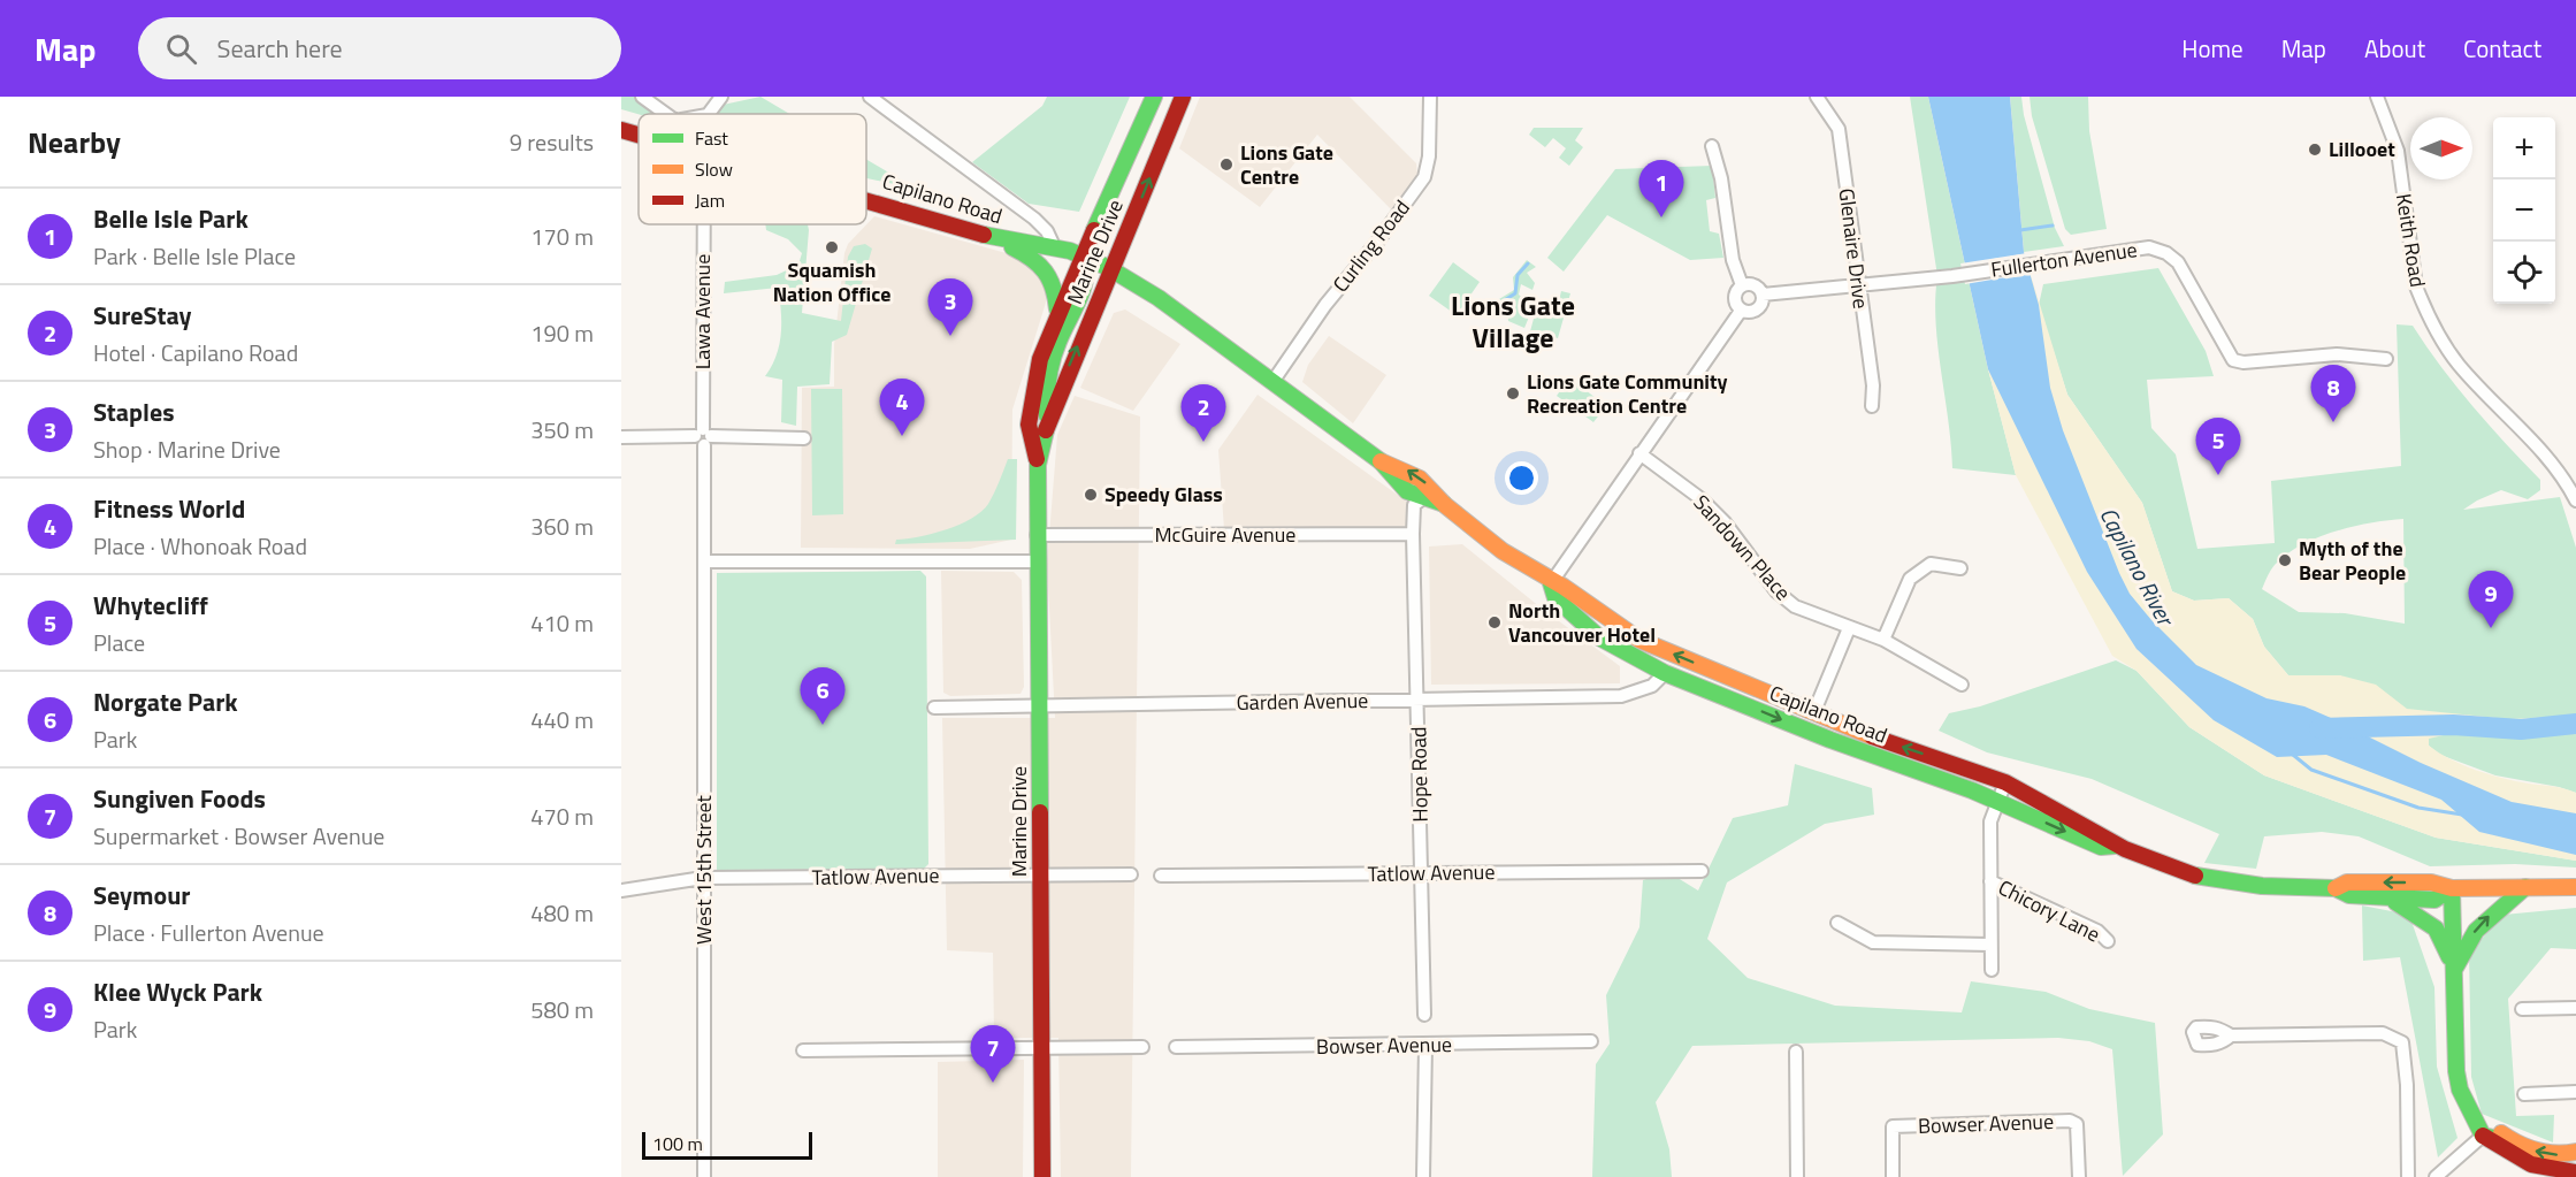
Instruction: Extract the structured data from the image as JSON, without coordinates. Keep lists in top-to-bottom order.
{
  "streets": {
    "main road": ["Capilano Road", "Marine Drive"],
    "street": [
      "Keith Road",
      "Curling Road",
      "Glenaire Drive",
      "Fullerton Avenue",
      "Lawa Avenue",
      "McGuire Avenue",
      "Sandown Place",
      "Garden Avenue",
      "Hope Road",
      "West 15th Street",
      "Tatlow Avenue",
      "Chicory Lane",
      "Bowser Avenue"
    ]
  },
  "crossings": [
    ["Capilano Road", "Curling Road"],
    ["Capilano Road", "Marine Drive"],
    ["Capilano Road", "Garden Avenue"],
    ["Capilano Road", "Hope Road"],
    ["Glenaire Drive", "Fullerton Avenue"],
    ["Marine Drive", "McGuire Avenue"],
    ["Marine Drive", "Garden Avenue"],
    ["Marine Drive", "Tatlow Avenue"],
    ["Lawa Avenue", "West 15th Street"],
    ["McGuire Avenue", "Hope Road"],
    ["Garden Avenue", "Hope Road"],
    ["Hope Road", "Tatlow Avenue"],
    ["West 15th Street", "Tatlow Avenue"]
  ],
  "districts": ["Lions Gate Village"],
  "water": ["Capilano River"],
  "places": [
    "Lillooet",
    "Lions Gate Centre",
    "Squamish Nation Office",
    "Lions Gate Community Recreation Centre",
    "Speedy Glass",
    "Myth of the Bear People",
    "North Vancouver Hotel"
  ],
  "legend": ["Fast", "Slow", "Jam"],
  "scale_bar": "100 m",
  "north": "right",
  "page": {
    "header": "Map",
    "search": "Search here",
    "nav": [
      "Home",
      "Map",
      "About",
      "Contact"
    ],
    "heading": ["Nearby", "9 results"],
    "map_buttons": ["+", "−"],
    "pins": [
      "1",
      "3",
      "8",
      "4",
      "2",
      "5",
      "9",
      "6",
      "7"
    ],
    "list": [
      {
        "mark": "1",
        "name": "Belle Isle Park",
        "note": "Park · Belle Isle Place",
        "value": "170 m"
      },
      {
        "mark": "2",
        "name": "SureStay",
        "note": "Hotel · Capilano Road",
        "value": "190 m"
      },
      {
        "mark": "3",
        "name": "Staples",
        "note": "Shop · Marine Drive",
        "value": "350 m"
      },
      {
        "mark": "4",
        "name": "Fitness World",
        "note": "Place · Whonoak Road",
        "value": "360 m"
      },
      {
        "mark": "5",
        "name": "Whytecliff",
        "note": "Place",
        "value": "410 m"
      },
      {
        "mark": "6",
        "name": "Norgate Park",
        "note": "Park",
        "value": "440 m"
      },
      {
        "mark": "7",
        "name": "Sungiven Foods",
        "note": "Supermarket · Bowser Avenue",
        "value": "470 m"
      },
      {
        "mark": "8",
        "name": "Seymour",
        "note": "Place · Fullerton Avenue",
        "value": "480 m"
      },
      {
        "mark": "9",
        "name": "Klee Wyck Park",
        "note": "Park",
        "value": "580 m"
      }
    ],
    "scale": "100 m"
  }
}
